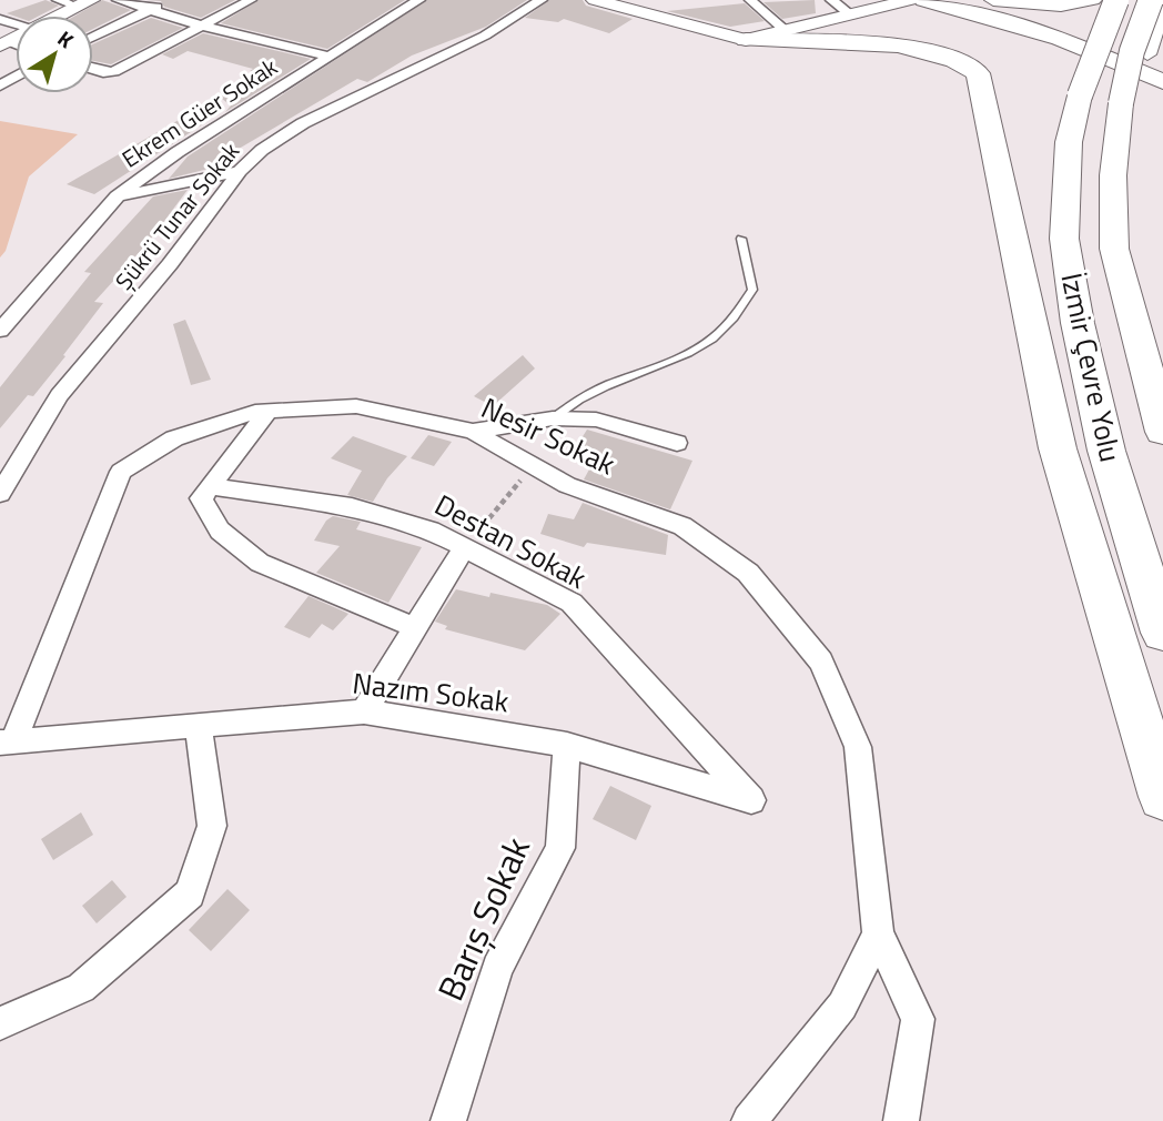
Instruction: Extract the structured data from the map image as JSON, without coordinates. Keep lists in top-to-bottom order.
{
  "streets": {
    "highway": ["İzmir Çevre Yolu"],
    "street": [
      "Ekrem Güer Sokak",
      "Şükrü Tunar Sokak",
      "Nesir Sokak",
      "Destan Sokak",
      "Nazım Sokak",
      "Barış Sokak"
    ]
  },
  "crossings": [
    ["Nesir Sokak", "Nazım Sokak"],
    ["Destan Sokak", "Nazım Sokak"],
    ["Nazım Sokak", "Barış Sokak"]
  ],
  "north": "top right"
}
